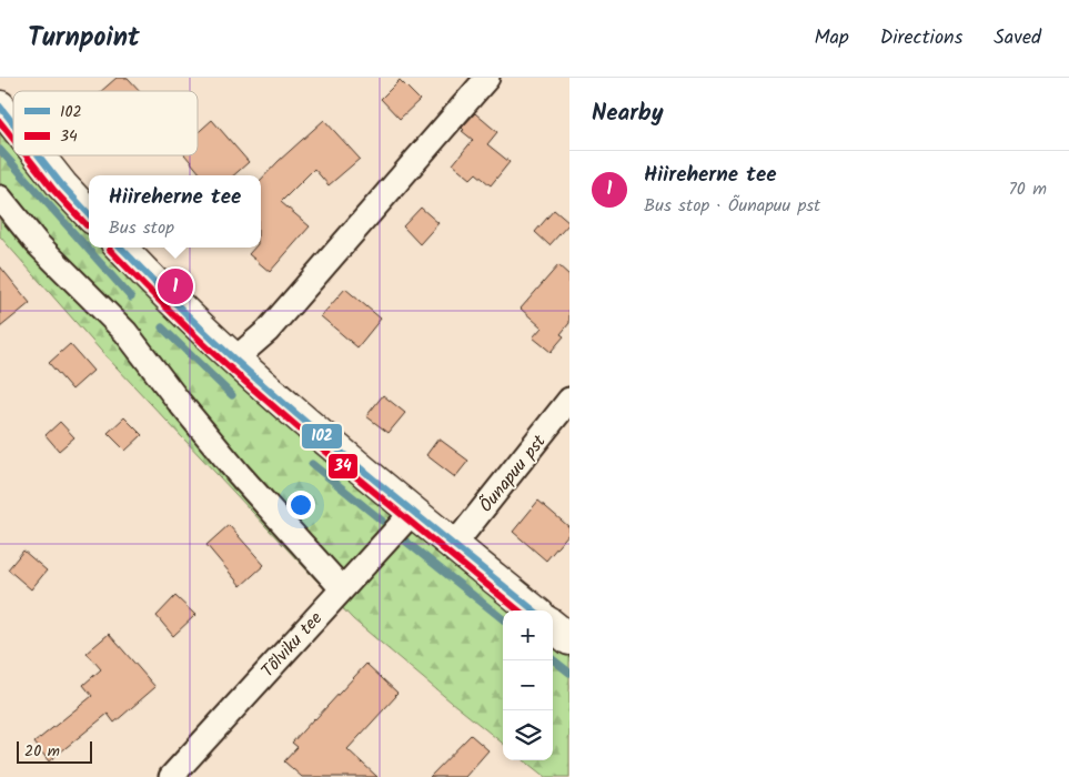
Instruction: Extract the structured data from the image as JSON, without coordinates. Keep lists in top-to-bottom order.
{
  "streets": {
    "street": ["Õunapuu pst", "Tõlviku tee"]
  },
  "lines": ["transit line 102", "transit line 34"],
  "legend": ["102", "34"],
  "scale_bar": "20 m",
  "page": {
    "header": "Turnpoint",
    "nav": ["Map", "Directions", "Saved"],
    "heading": "Nearby",
    "list": [
      {
        "mark": "1",
        "name": "Hiireherne tee",
        "note": "Bus stop · Õunapuu pst",
        "value": "70 m"
      }
    ],
    "popup": ["Hiireherne tee", "Bus stop"],
    "pins": "1",
    "map_buttons": ["+", "−"],
    "scale": "20 m"
  }
}
